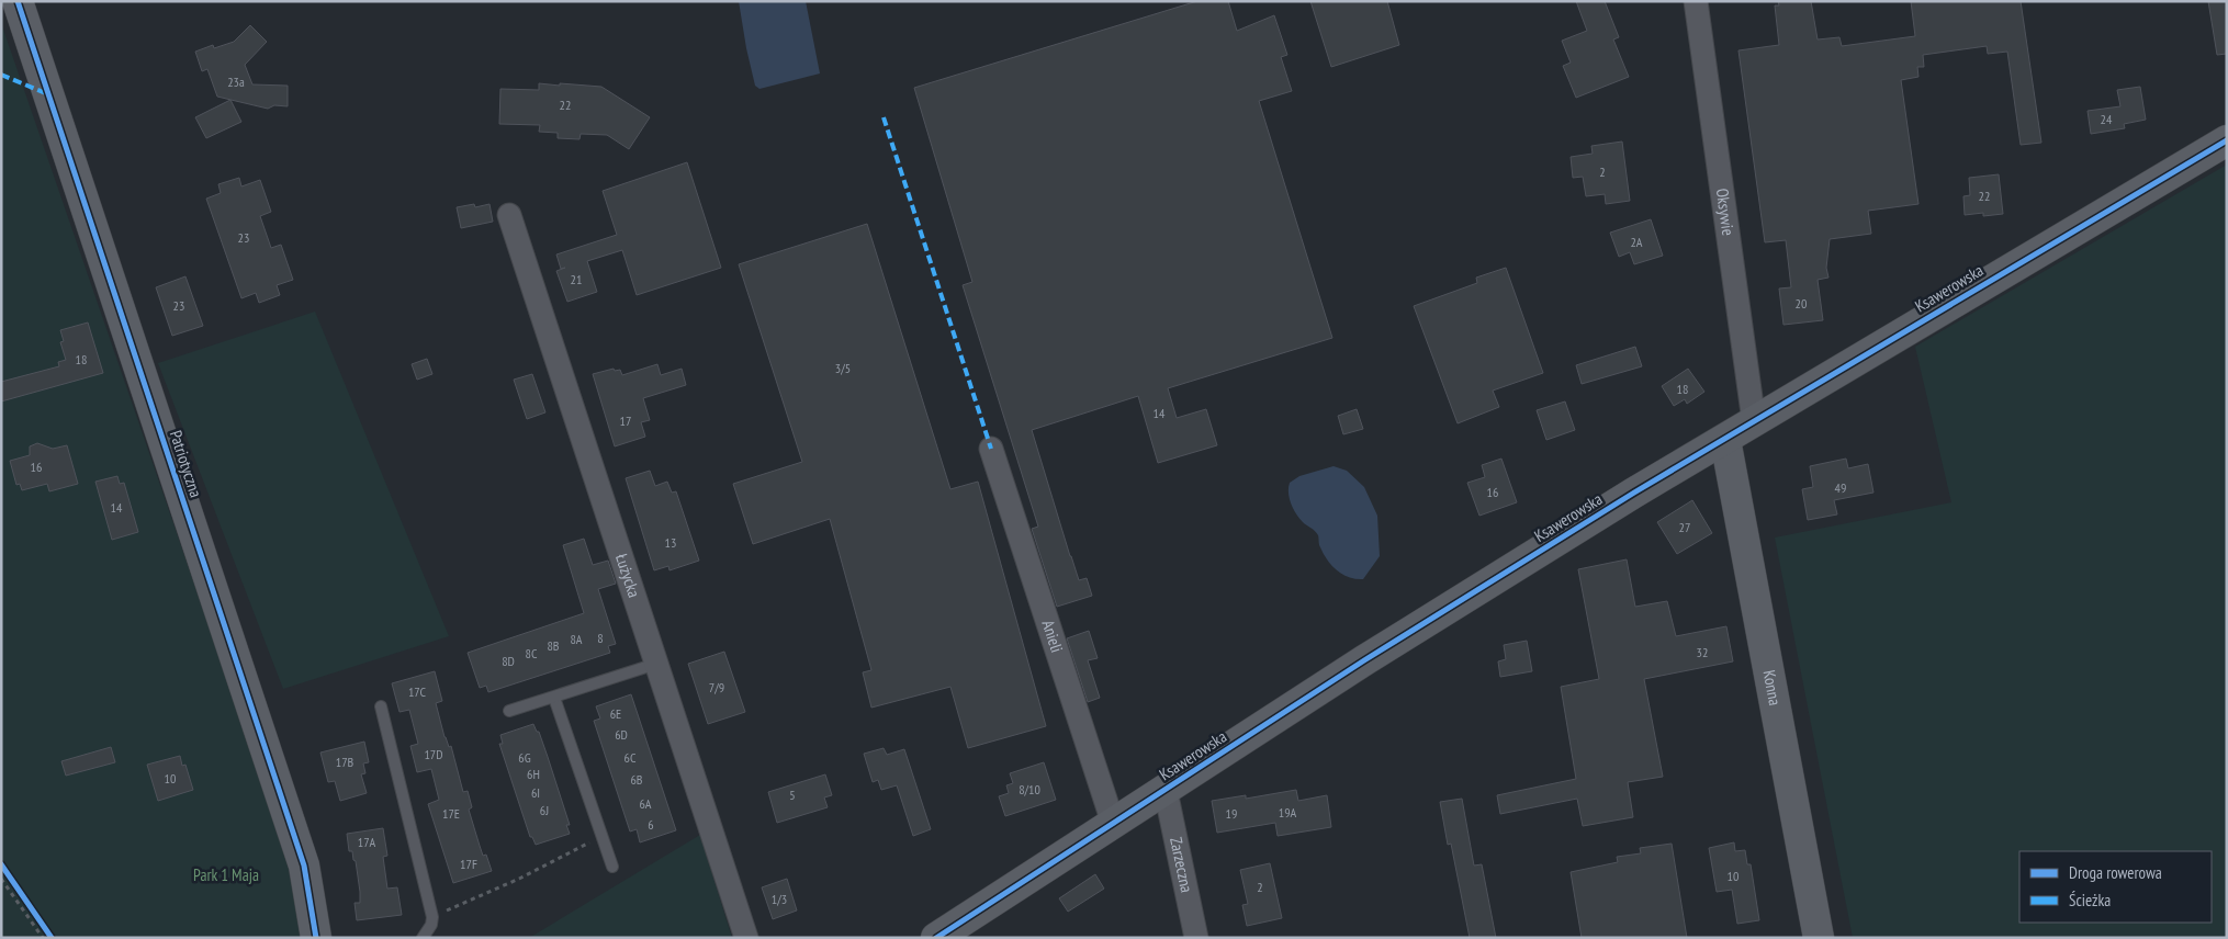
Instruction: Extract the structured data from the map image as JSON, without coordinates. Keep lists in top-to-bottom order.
{
  "streets": {
    "street": [
      "Oksywie",
      "Ksawerowska",
      "Patriotyczna",
      "Łużycka",
      "Anieli",
      "Konna",
      "Zarzeczna"
    ]
  },
  "crossings": [
    ["Oksywie", "Ksawerowska"],
    ["Ksawerowska", "Anieli"],
    ["Ksawerowska", "Konna"],
    ["Ksawerowska", "Zarzeczna"]
  ],
  "parks": ["Park 1 Maja"],
  "house_numbers": [
    "23a",
    "22",
    "24",
    "2",
    "22",
    "23",
    "2A",
    "21",
    "20",
    "23",
    "18",
    "3/5",
    "18",
    "14",
    "17",
    "16",
    "49",
    "16",
    "14",
    "27",
    "13",
    "8",
    "8A",
    "8B",
    "32",
    "8C",
    "8D",
    "7/9",
    "17C",
    "6E",
    "6D",
    "17D",
    "6G",
    "6C",
    "17B",
    "6H",
    "10",
    "6B",
    "8/10",
    "6I",
    "5",
    "6A",
    "6J",
    "19A",
    "17E",
    "19",
    "6",
    "17A",
    "17F",
    "10",
    "2",
    "1/3"
  ],
  "legend": ["Droga rowerowa", "Ścieżka"]
}
